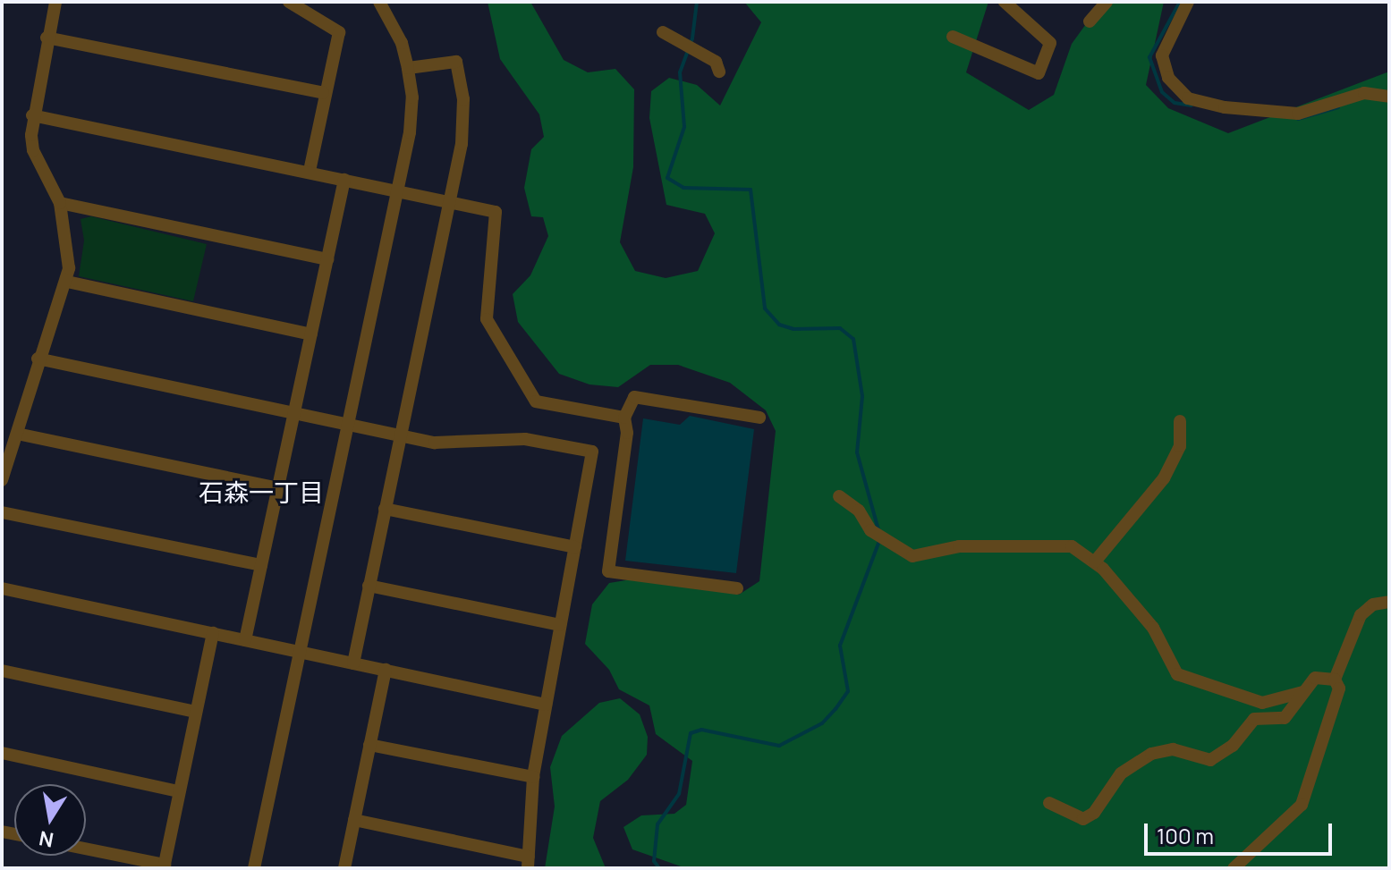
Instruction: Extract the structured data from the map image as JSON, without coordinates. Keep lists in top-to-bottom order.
{
  "districts": ["石森一丁目"],
  "scale_bar": "100 m",
  "north": "bottom"
}
